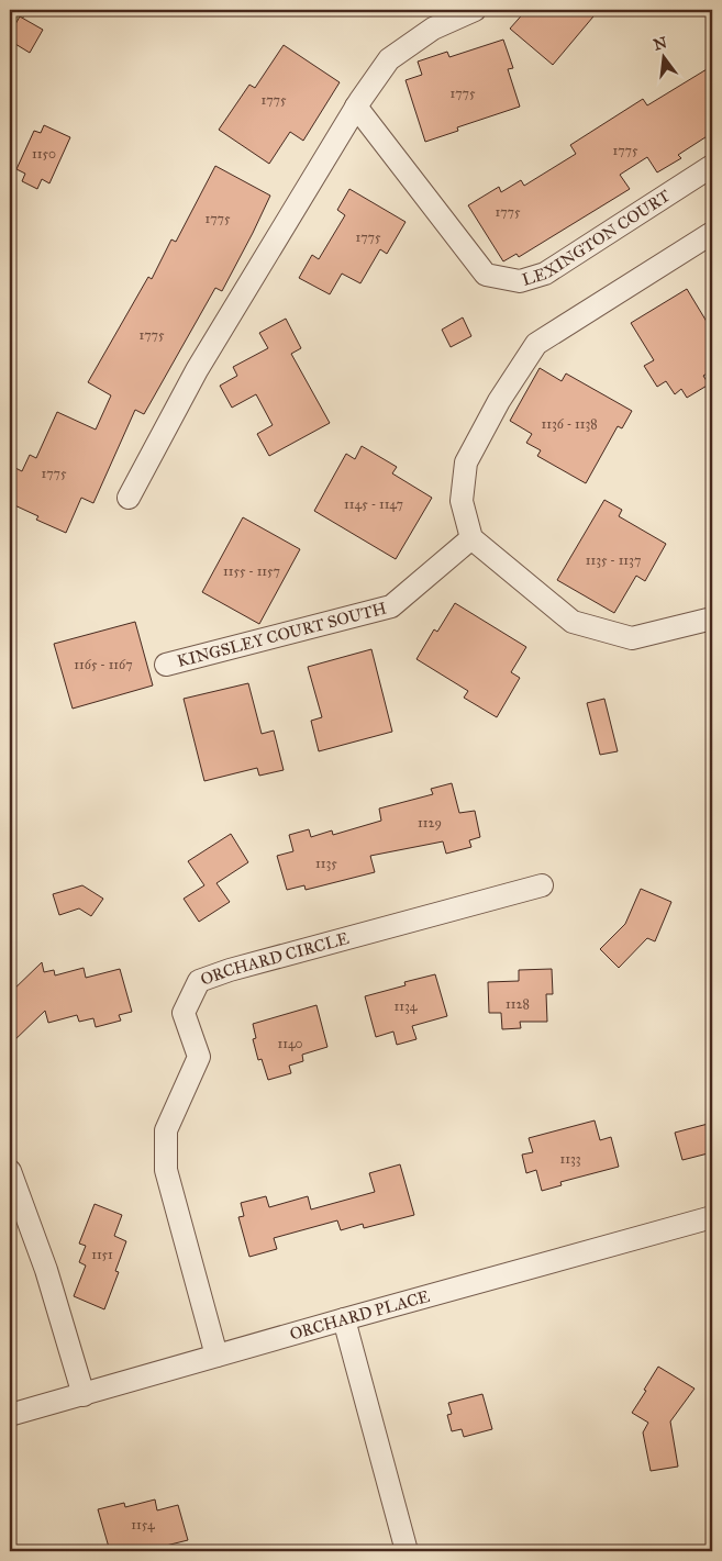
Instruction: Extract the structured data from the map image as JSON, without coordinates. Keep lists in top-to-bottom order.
{
  "streets": {
    "street": [
      "LEXINGTON COURT",
      "KINGSLEY COURT SOUTH",
      "ORCHARD CIRCLE",
      "ORCHARD PLACE"
    ]
  },
  "crossings": [
    ["ORCHARD CIRCLE", "ORCHARD PLACE"]
  ],
  "house_numbers": [
    "1775",
    "1775",
    "1775",
    "1150",
    "1775",
    "1775",
    "1775",
    "1775",
    "1136 - 1138",
    "1775",
    "1145 - 1147",
    "1135 - 1137",
    "1155 - 1157",
    "1165 - 1167",
    "1129",
    "1135",
    "1128",
    "1134",
    "1140",
    "1133",
    "1151",
    "1154"
  ],
  "north": "top"
}
